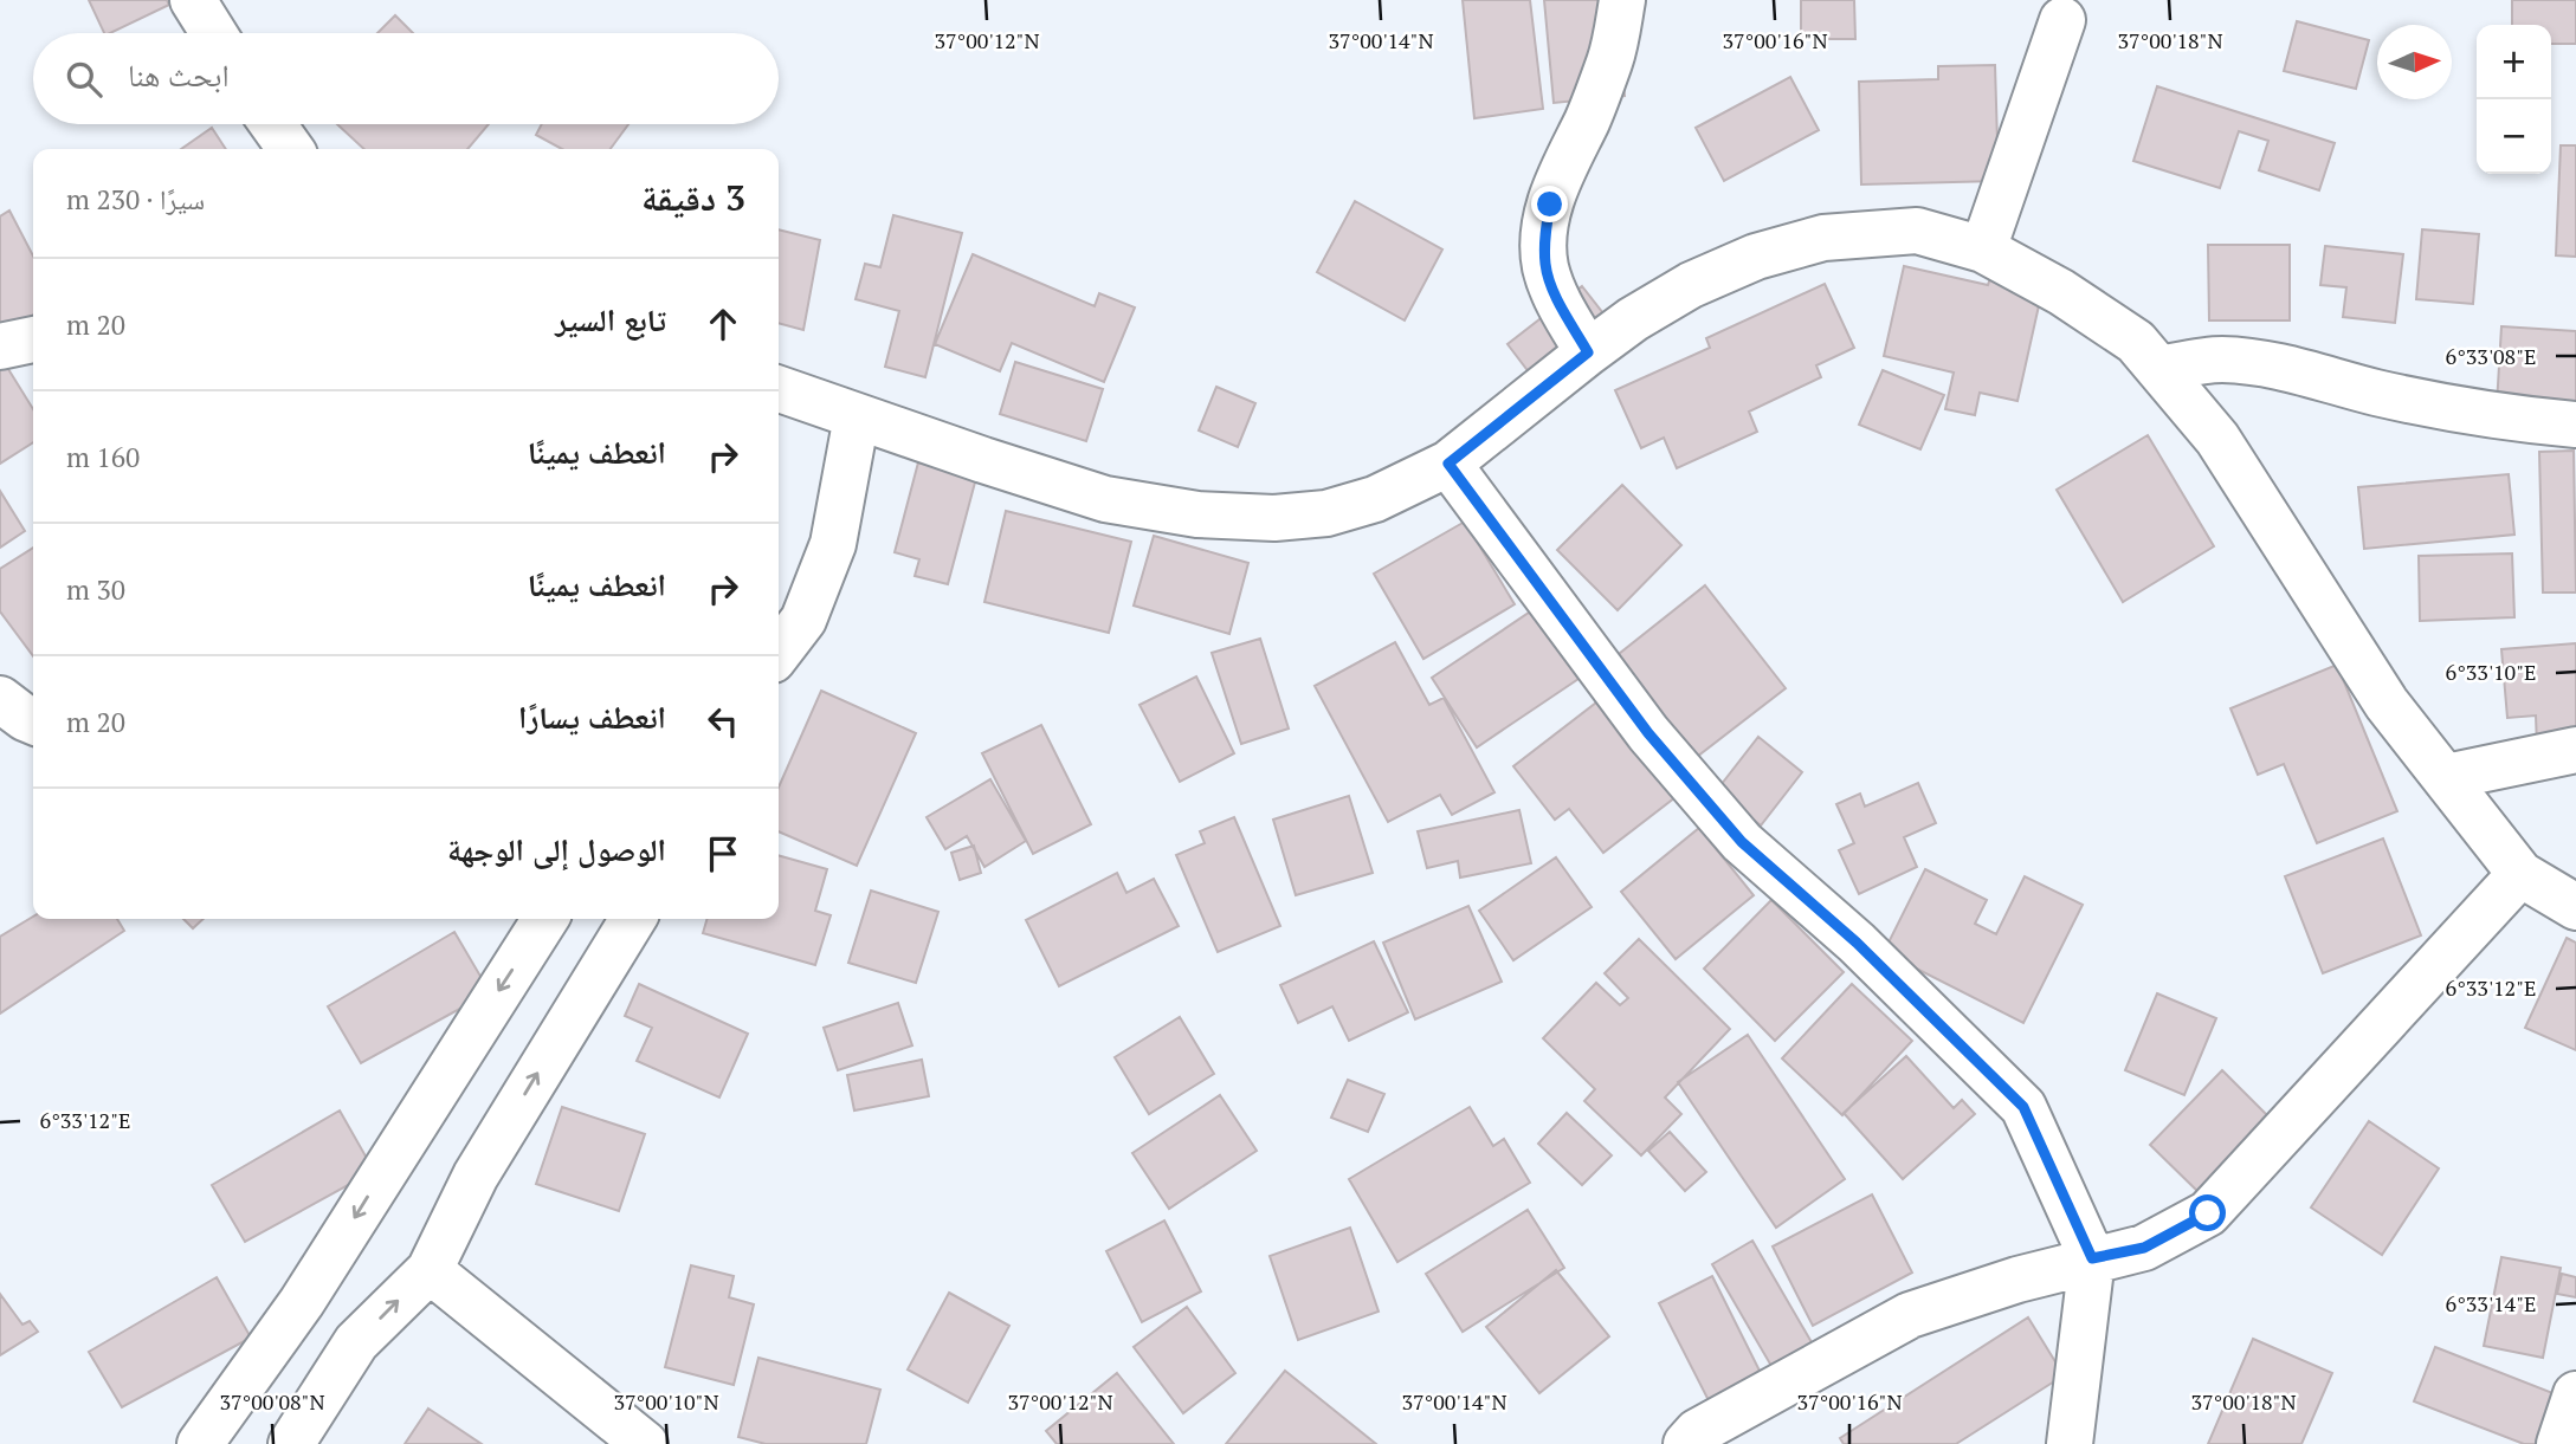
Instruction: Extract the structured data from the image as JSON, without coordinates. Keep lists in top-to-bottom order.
{
  "north": "right",
  "page": {
    "map_buttons": ["+", "−"],
    "search": "ابحث هنا",
    "heading": ["3 دقيقة", "سيرًا · 230 m"],
    "list": [
      ["تابع السير", "20 m"],
      ["انعطف يمينًا", "160 m"],
      ["انعطف يمينًا", "30 m"],
      ["انعطف يسارًا", "20 m"],
      "الوصول إلى الوجهة"
    ]
  },
  "coordinates": [
    "37°00'12\"N",
    "37°00'14\"N",
    "37°00'16\"N",
    "37°00'18\"N",
    "6°33'08\"E",
    "6°33'10\"E",
    "6°33'12\"E",
    "6°33'14\"E",
    "37°00'08\"N",
    "37°00'10\"N"
  ]
}
